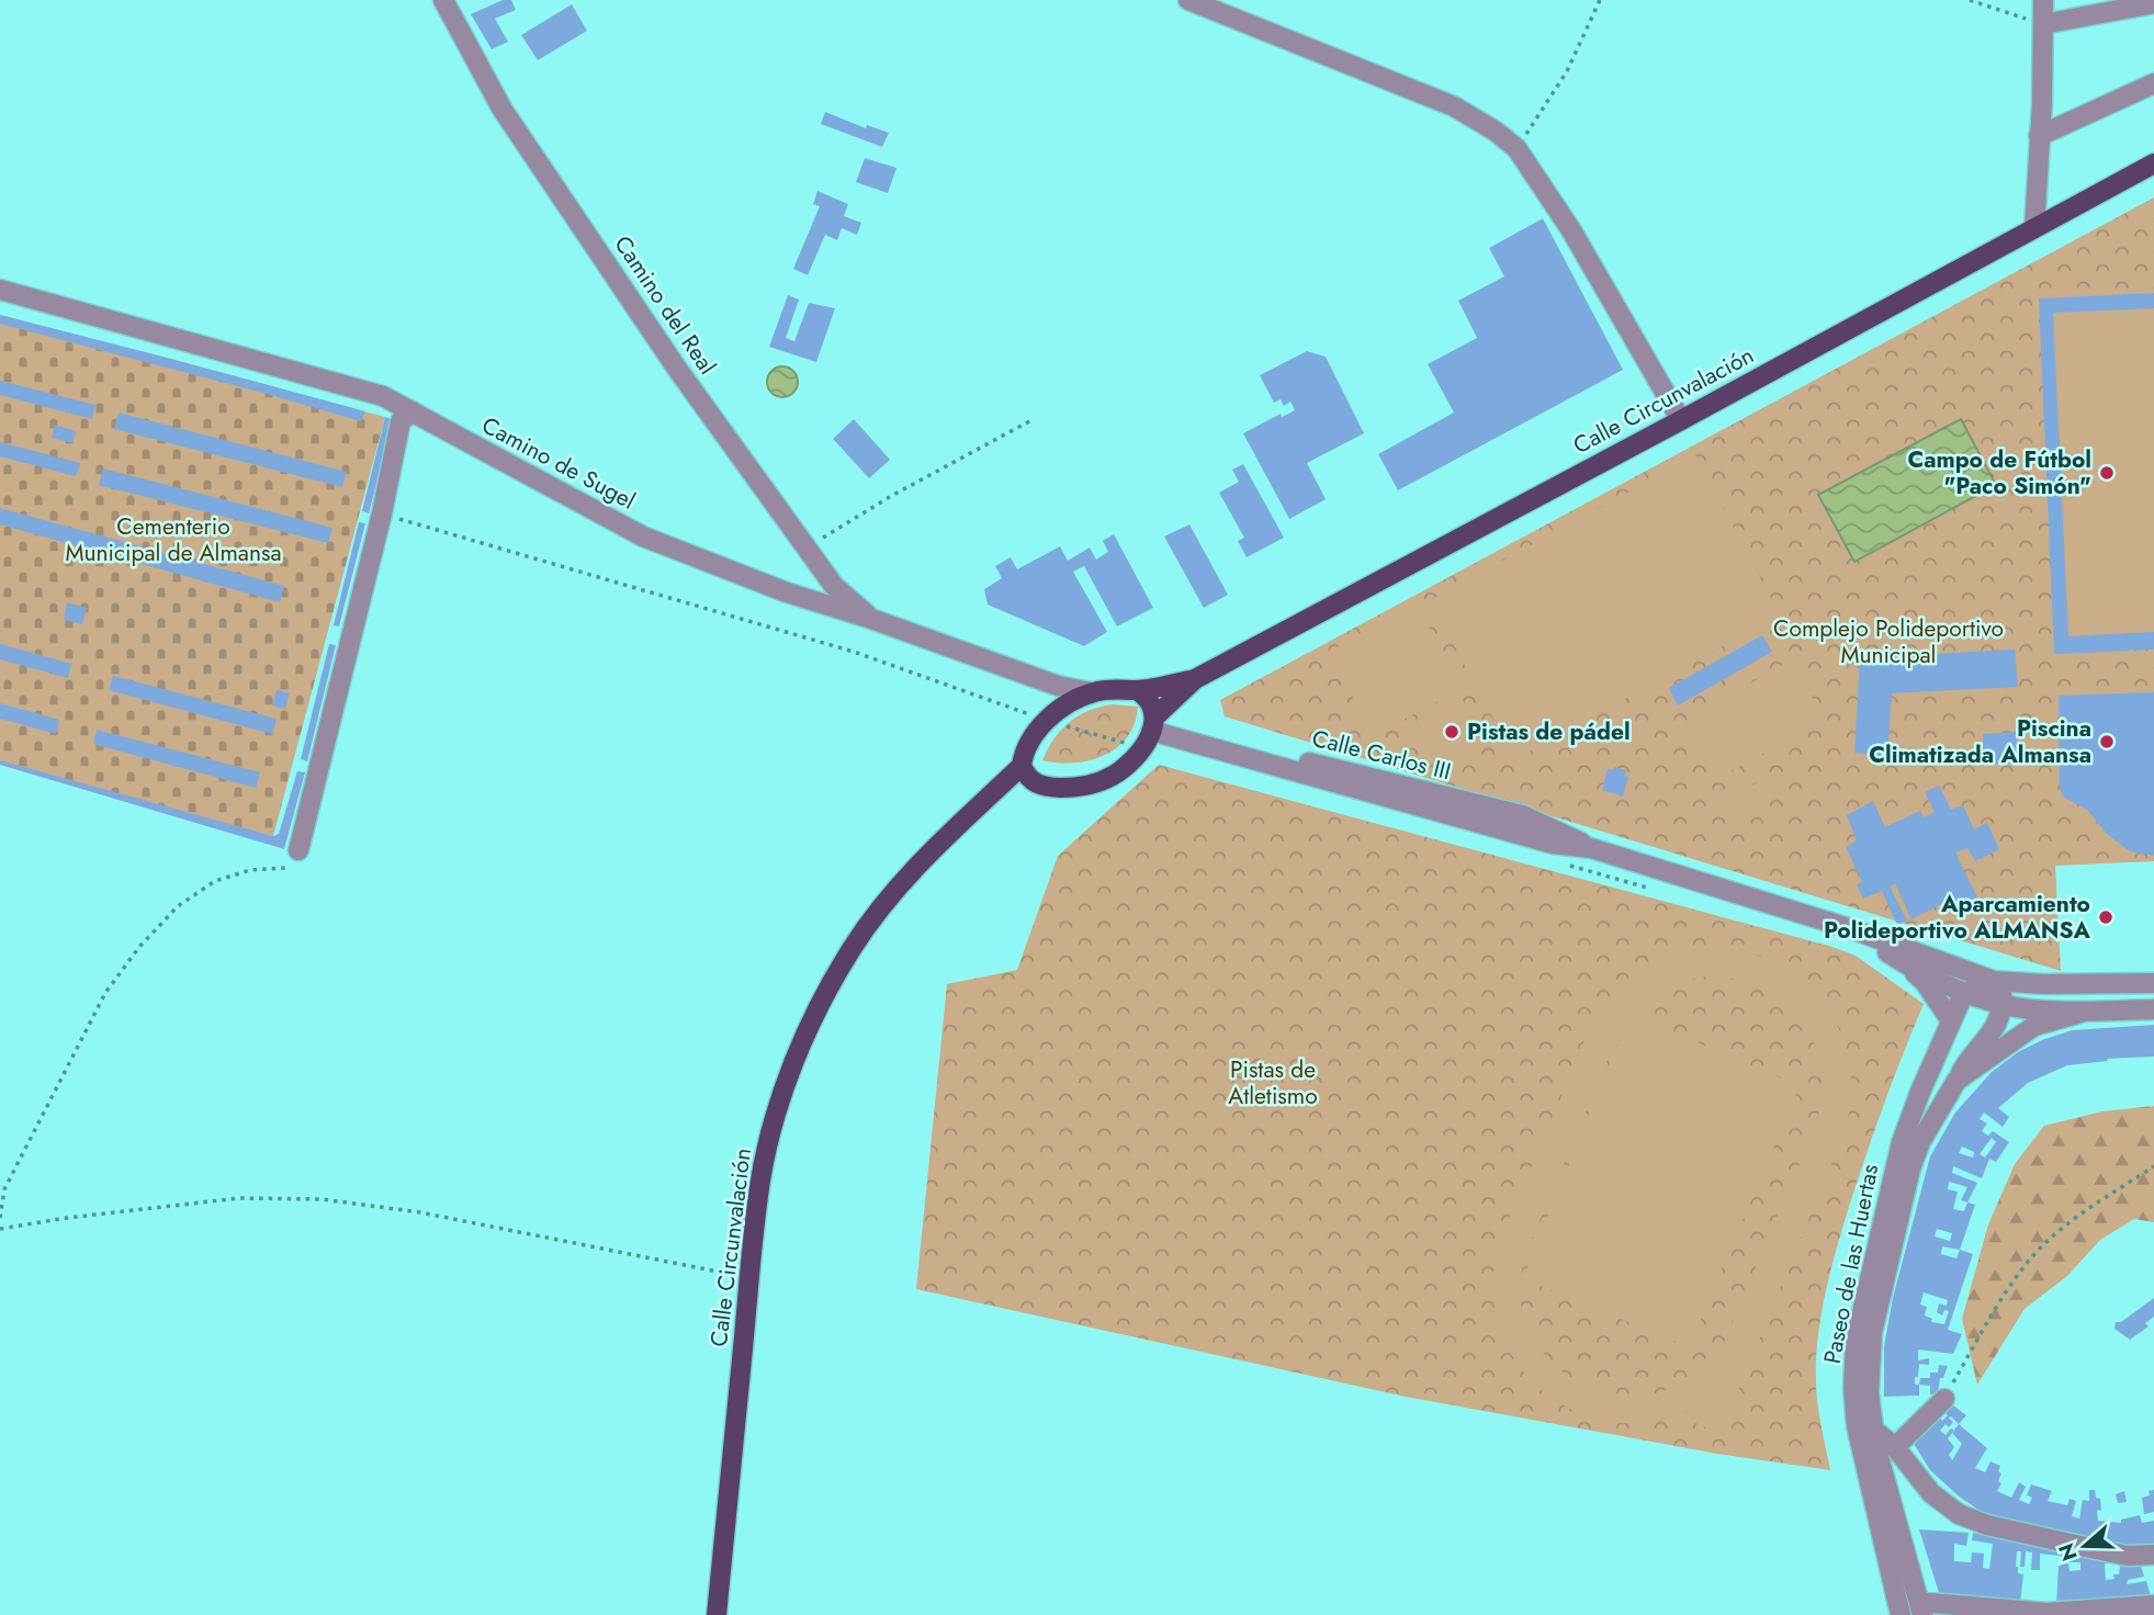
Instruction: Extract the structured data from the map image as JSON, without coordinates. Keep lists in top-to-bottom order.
{
  "streets": {
    "main road": ["Calle Circunvalación"],
    "street": [
      "Camino del Real",
      "Camino de Sugel",
      "Calle Carlos III",
      "Paseo de las Huertas"
    ]
  },
  "crossings": [
    ["Camino del Real", "Camino de Sugel"],
    ["Calle Circunvalación", "Camino de Sugel"],
    ["Calle Circunvalación", "Calle Carlos III"],
    ["Camino de Sugel", "Calle Carlos III"],
    ["Calle Carlos III", "Paseo de las Huertas"]
  ],
  "parks": ["Cementerio Municipal de Almansa", "Complejo Polideportivo Municipal", "Pistas de Atletismo"],
  "places": [
    "Campo de Fútbol \"Paco Simón\"",
    "Pistas de pádel",
    "Piscina Climatizada Almansa",
    "Aparcamiento Polideportivo ALMANSA"
  ],
  "north": "left"
}
